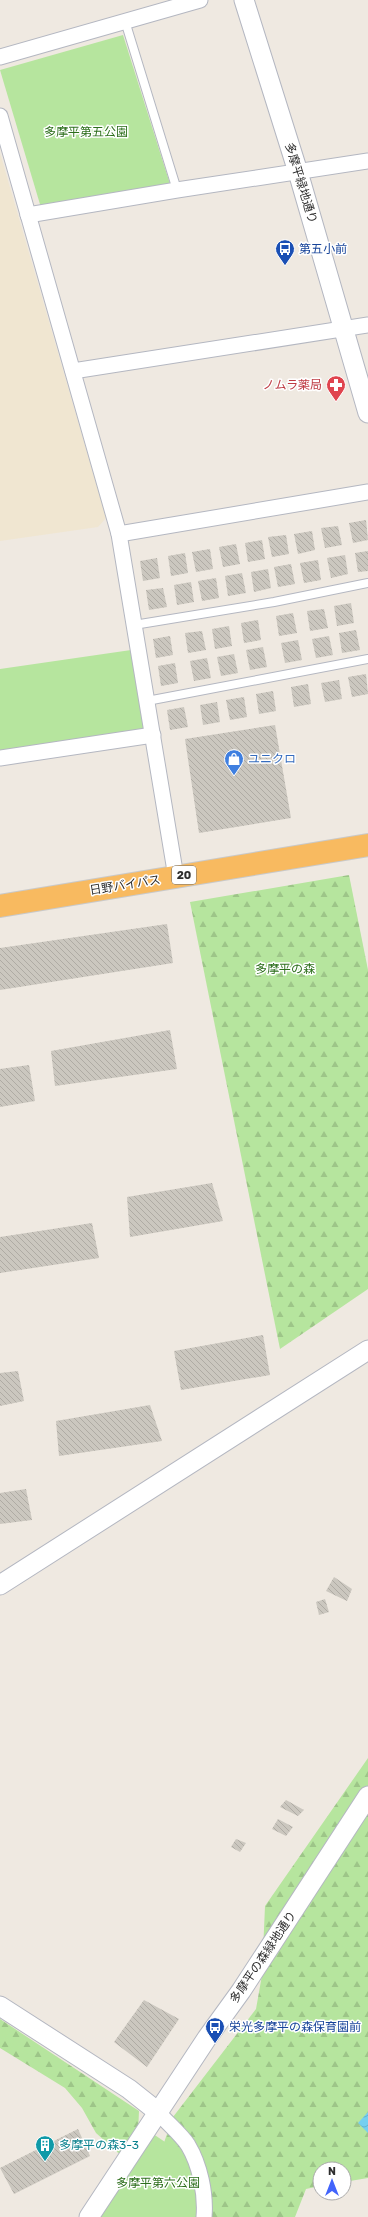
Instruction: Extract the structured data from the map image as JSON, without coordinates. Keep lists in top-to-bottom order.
{
  "streets": {
    "highway": ["20", "日野バイパス"],
    "street": ["多摩平緑地通り", "多摩平の森緑地通り"]
  },
  "parks": ["多摩平第五公園", "多摩平の森", "多摩平第六公園"],
  "places": {
    "bus stop": ["第五小前", "栄光多摩平の森保育園前"],
    "pharmacy": ["ノムラ薬局"],
    "shop": ["ユニクロ"],
    "building": ["多摩平の森3-3"]
  },
  "north": "top"
}
